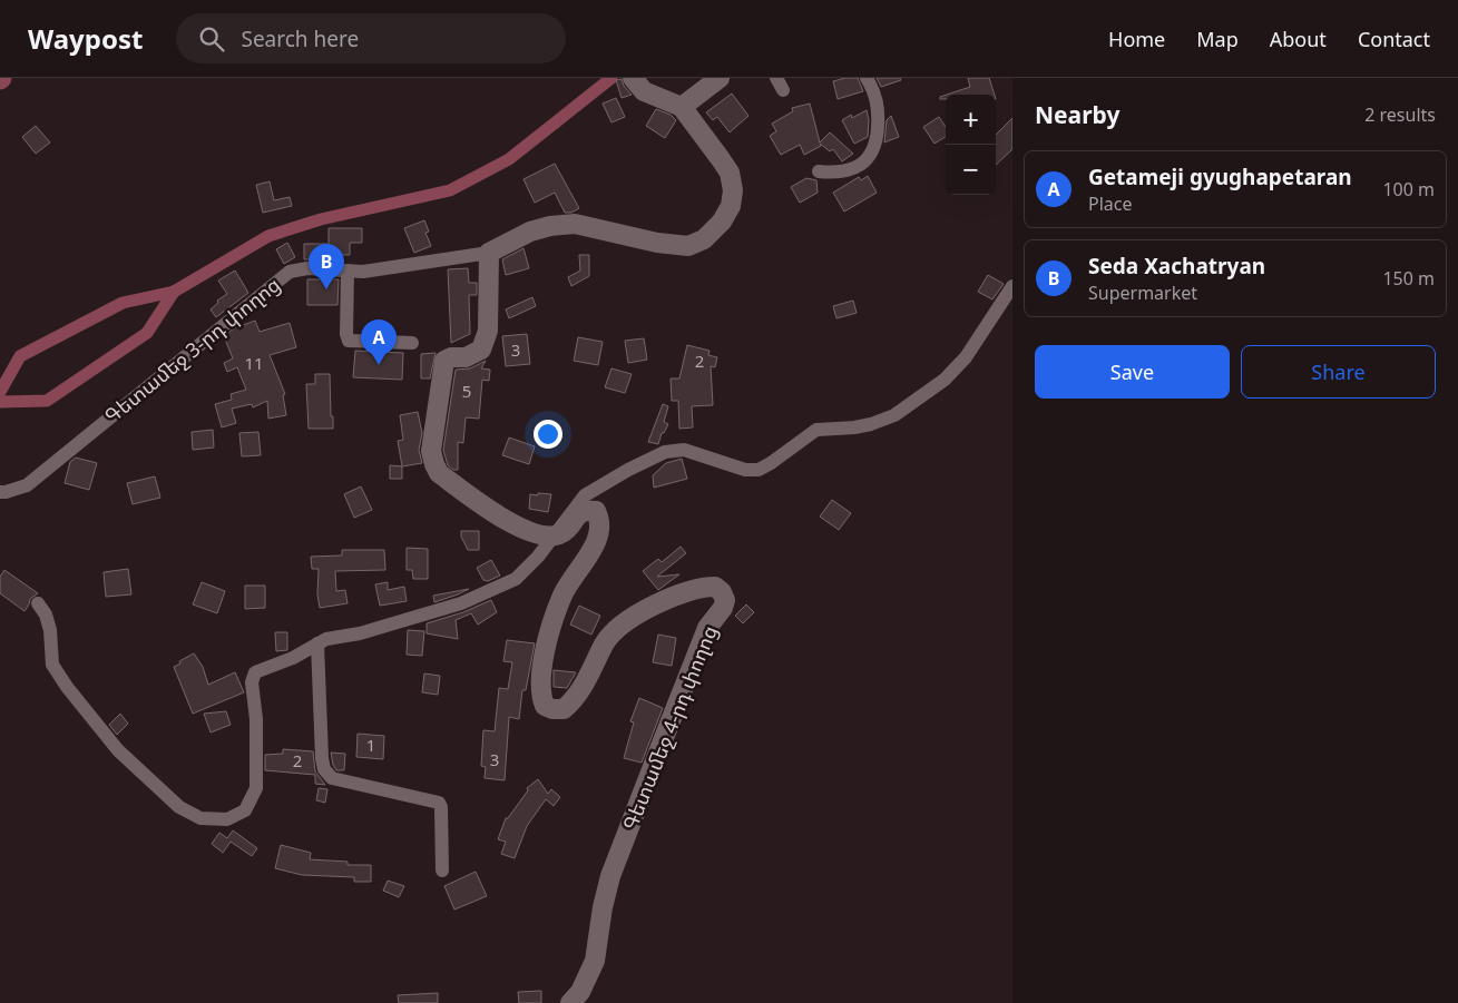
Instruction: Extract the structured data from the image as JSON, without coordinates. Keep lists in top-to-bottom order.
{
  "streets": {
    "street": ["Գետամեջ 3-րդ փողոց", "Գետամեջ 4-րդ փողոց"]
  },
  "house_numbers": [
    "3",
    "2",
    "11",
    "5",
    "1",
    "3",
    "2"
  ],
  "page": {
    "header": "Waypost",
    "search": "Search here",
    "nav": [
      "Home",
      "Map",
      "About",
      "Contact"
    ],
    "heading": ["Nearby", "2 results"],
    "map_buttons": ["+", "−"],
    "list": [
      {
        "mark": "A",
        "name": "Getameji gyughapetaran",
        "note": "Place",
        "value": "100 m"
      },
      {
        "mark": "B",
        "name": "Seda Xachatryan",
        "note": "Supermarket",
        "value": "150 m"
      }
    ],
    "pins": ["B", "A"],
    "buttons": ["Save", "Share"]
  }
}
